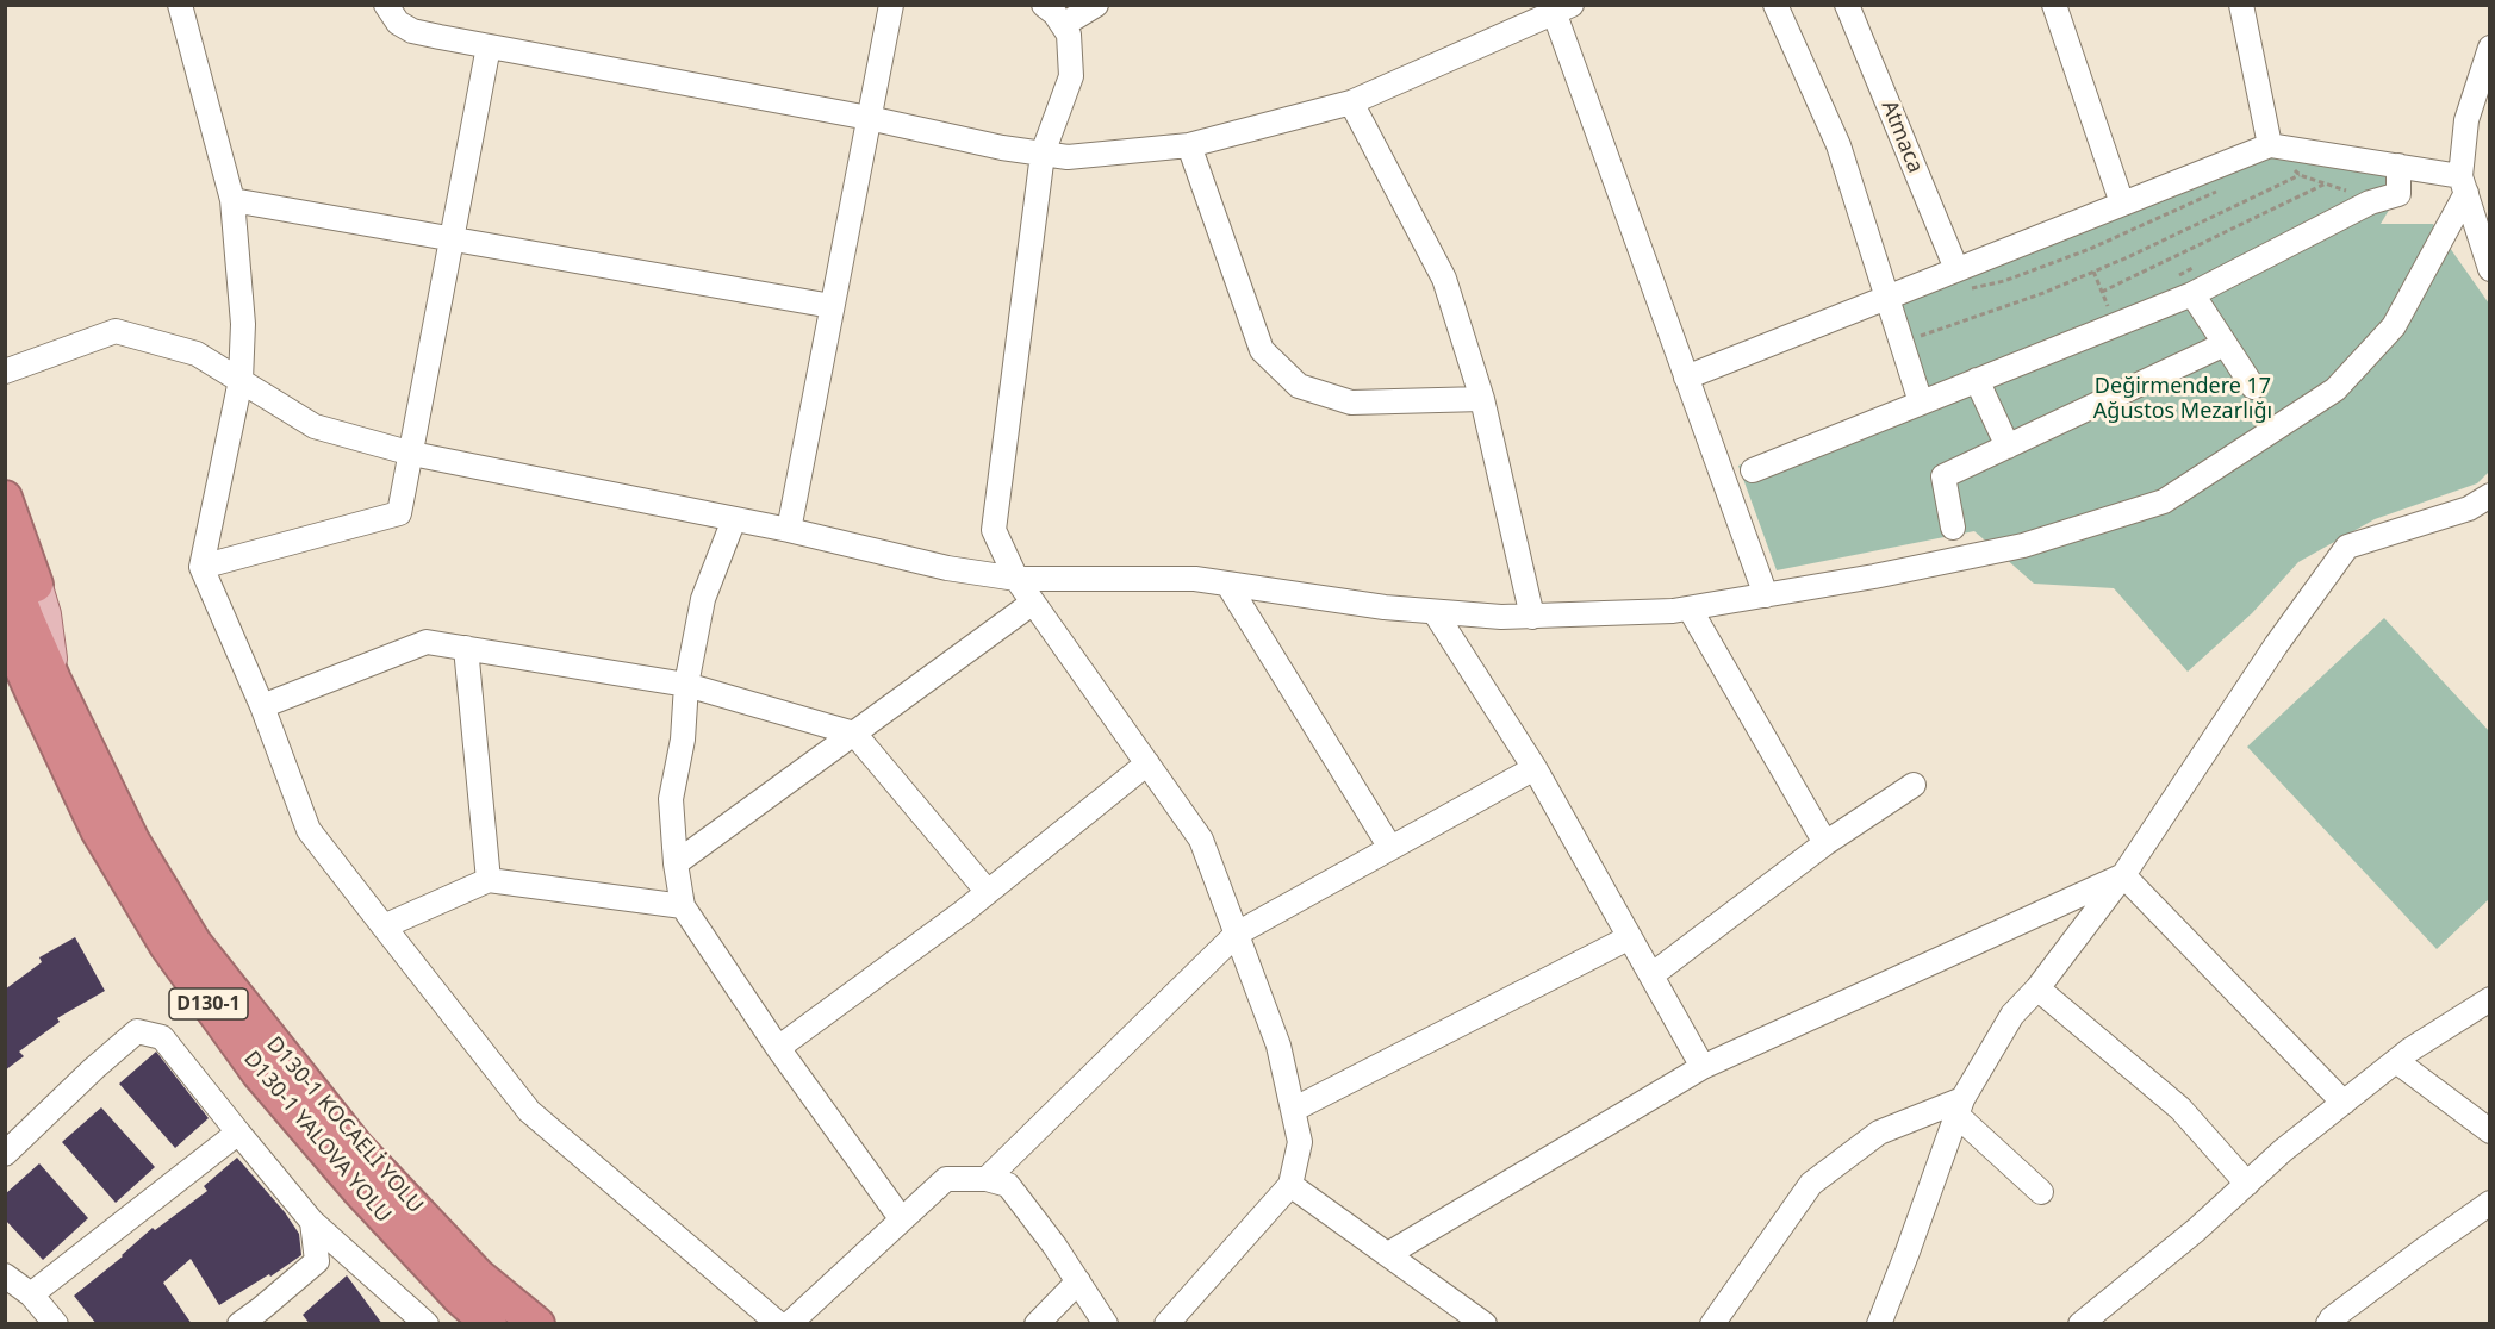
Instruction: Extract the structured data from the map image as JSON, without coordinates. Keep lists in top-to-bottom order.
{
  "streets": {
    "highway": ["D130-1", "D130-1 KOCAELİ YOLU", "D130-1 YALOVA YOLU"],
    "street": ["Atmaca"]
  },
  "parks": ["Değirmendere 17 Ağustos Mezarlığı"]
}
